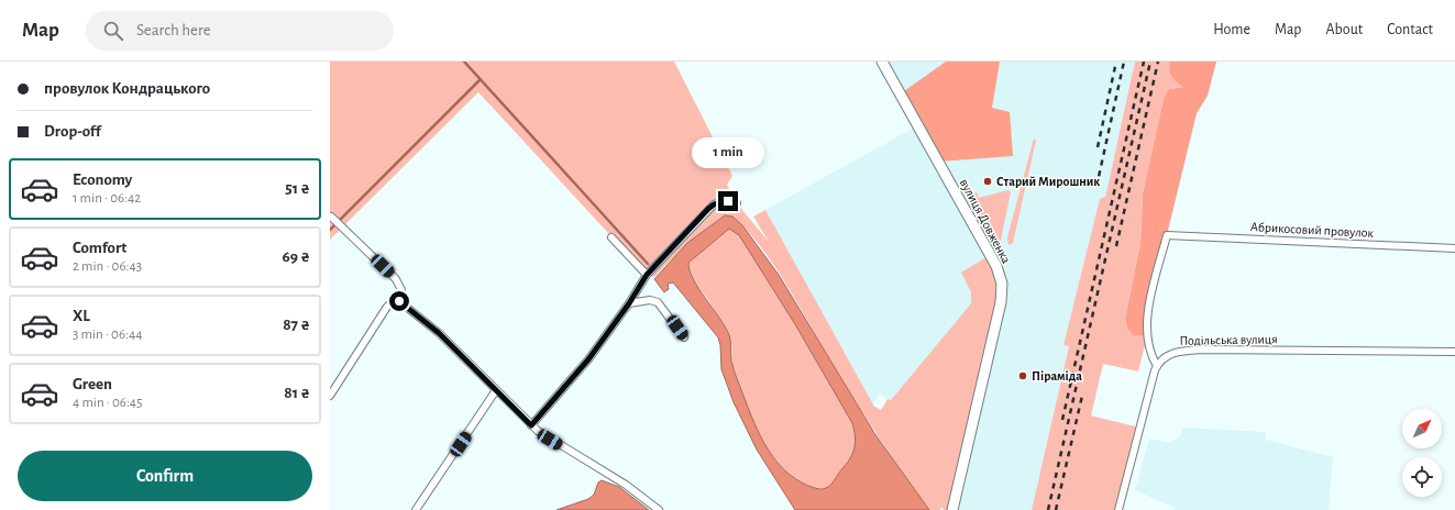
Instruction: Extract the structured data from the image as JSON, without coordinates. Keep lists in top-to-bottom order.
{
  "streets": {
    "main road": ["вулиця Довженка"],
    "street": ["Абрикосовий провулок", "Подільська вулиця"]
  },
  "crossings": [
    ["Абрикосовий провулок", "Подільська вулиця"]
  ],
  "places": ["Старий Мирошник", "Піраміда"],
  "north": "top right",
  "page": {
    "header": "Map",
    "search": "Search here",
    "nav": [
      "Home",
      "Map",
      "About",
      "Contact"
    ],
    "banner": ["провулок Кондрацького", "Drop-off"],
    "bubble": "1 min",
    "list": [
      {
        "name": "Economy",
        "note": "1 min · 06:42",
        "value": "51 ₴"
      },
      {
        "name": "Comfort",
        "note": "2 min · 06:43",
        "value": "69 ₴"
      },
      {
        "name": "XL",
        "note": "3 min · 06:44",
        "value": "87 ₴"
      },
      {
        "name": "Green",
        "note": "4 min · 06:45",
        "value": "81 ₴"
      }
    ],
    "buttons": "Confirm"
  }
}
